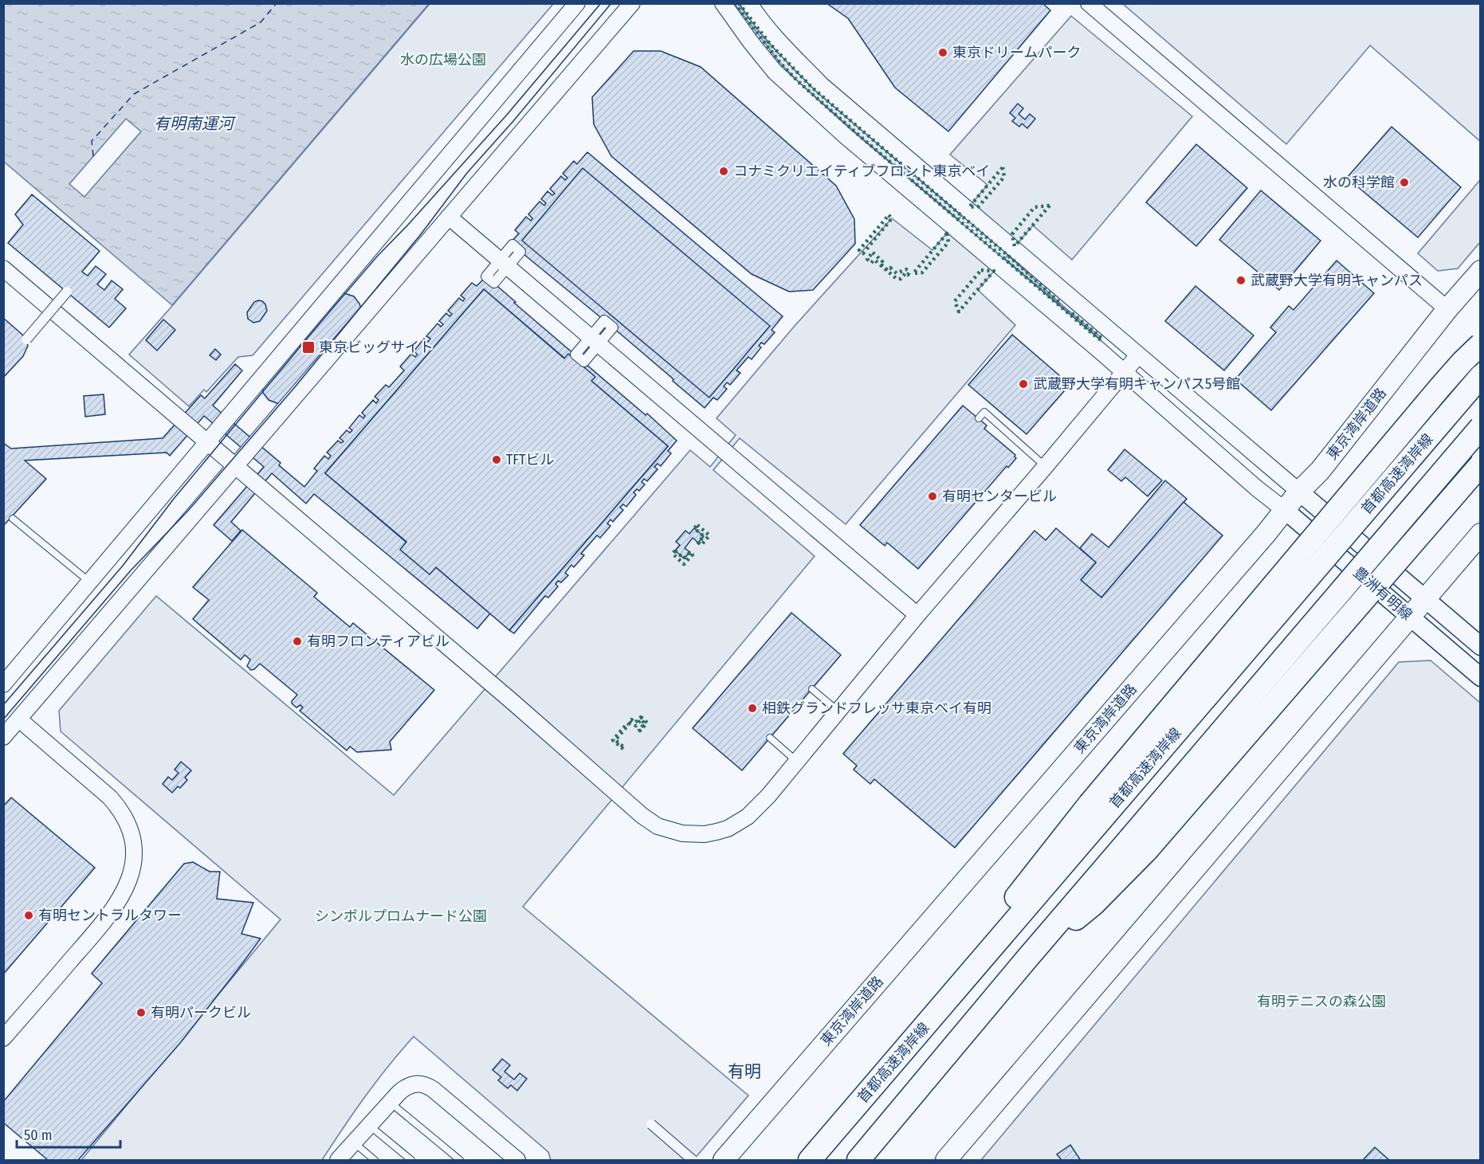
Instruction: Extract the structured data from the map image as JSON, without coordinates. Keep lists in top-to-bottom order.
{
  "streets": {
    "highway": ["東京湾岸道路", "首都高速湾岸線"],
    "main road": ["豊洲有明線"]
  },
  "crossings": [
    ["東京湾岸道路", "豊洲有明線"]
  ],
  "districts": ["有明"],
  "water": ["有明南運河"],
  "parks": ["水の広場公園", "シンボルプロムナード公園", "有明テニスの森公園"],
  "places": {
    "other": [
      "東京ドリームパーク",
      "コナミクリエイティブフロント東京ベイ",
      "水の科学館",
      "武蔵野大学有明キャンパス",
      "武蔵野大学有明キャンパス5号館",
      "TFTビル",
      "有明センタービル",
      "有明フロンティアビル",
      "相鉄グランドフレッサ東京ベイ有明",
      "有明セントラルタワー",
      "有明パークビル"
    ],
    "transit": ["東京ビッグサイト"]
  },
  "scale_bar": "50 m"
}
